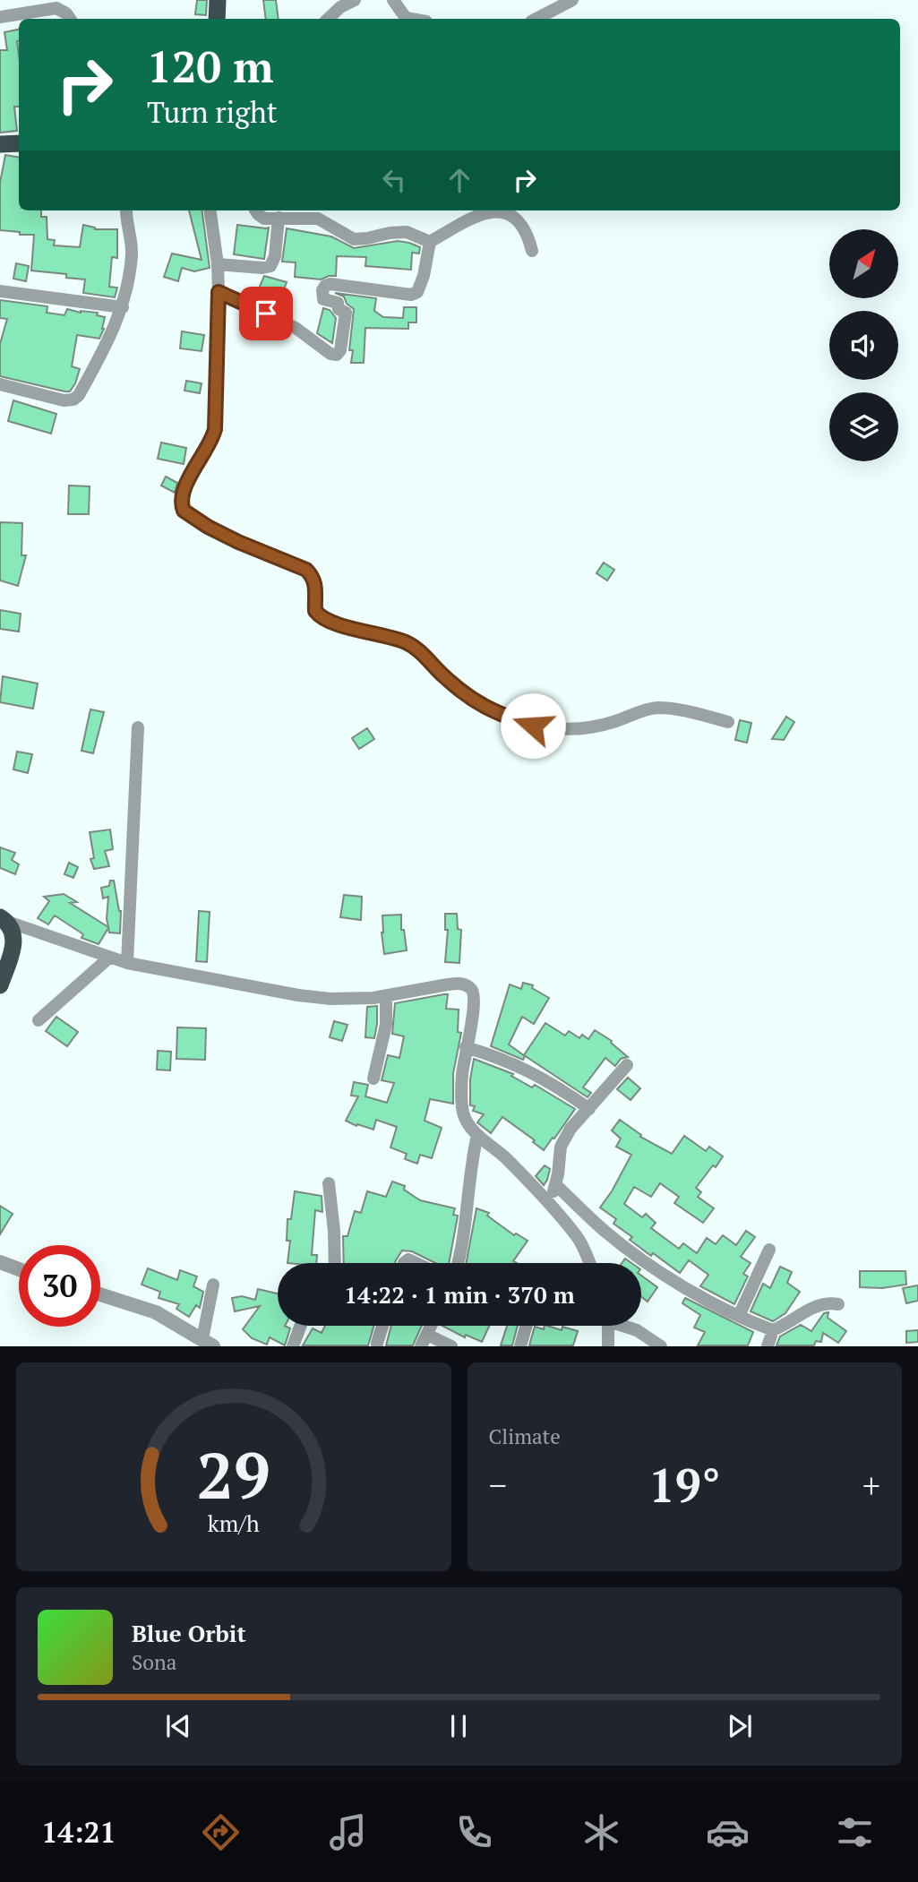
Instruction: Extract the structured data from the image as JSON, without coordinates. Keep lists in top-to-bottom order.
{
  "north": "top right",
  "page": {
    "turn": ["120 m", "Turn right"],
    "limit": "30",
    "trip": "14:22 · 1 min · 370 m",
    "tile": "Climate",
    "heat": ["−", "19°", "+"],
    "song": ["Blue Orbit", "Sona"],
    "tabs": "14:21",
    "gauge": ["29", "km/h"]
  }
}
